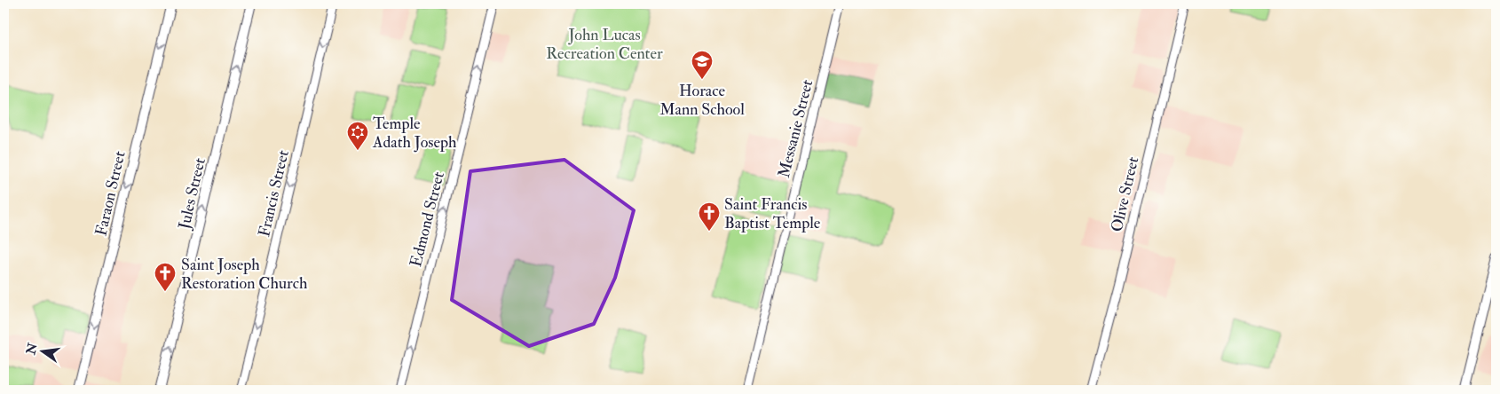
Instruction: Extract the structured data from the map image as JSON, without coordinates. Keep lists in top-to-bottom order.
{
  "streets": {
    "main road": ["Faraon Street", "Jules Street"],
    "street": [
      "Messanie Street",
      "Francis Street",
      "Olive Street",
      "Edmond Street"
    ]
  },
  "one_way": [
    "Faraon Street",
    "Jules Street",
    "Francis Street",
    "Edmond Street"
  ],
  "parks": ["John Lucas Recreation Center"],
  "places": {
    "school or university": ["Horace Mann School"],
    "synagogue": ["Temple Adath Joseph"],
    "church": ["Saint Francis Baptist Temple", "Saint Joseph Restoration Church"]
  },
  "north": "left"
}
